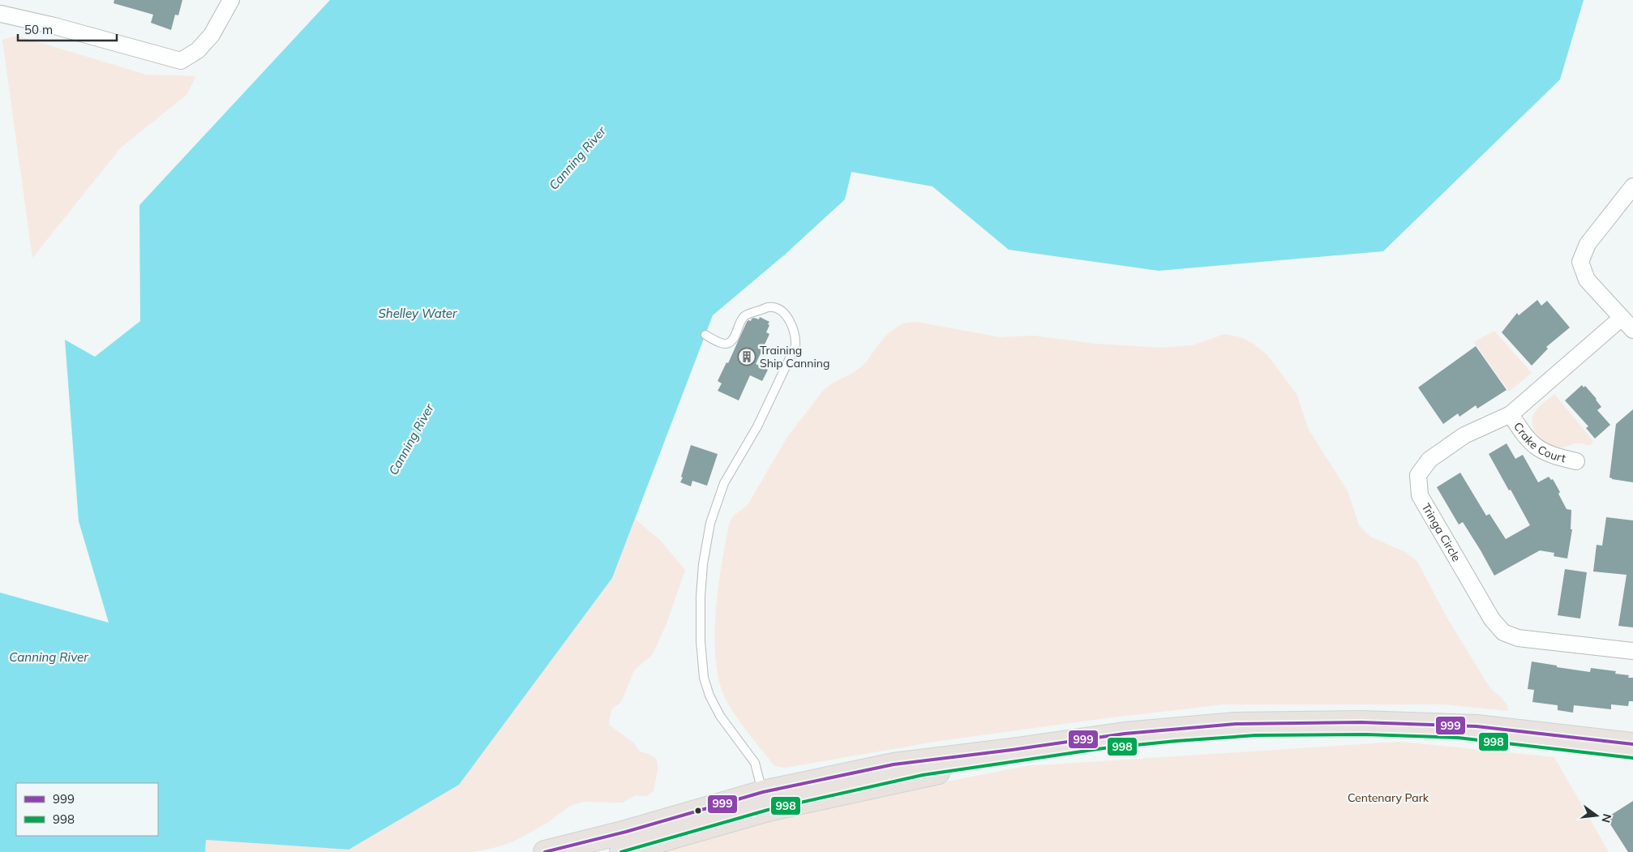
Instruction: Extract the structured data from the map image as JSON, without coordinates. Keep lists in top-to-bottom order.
{
  "streets": {
    "street": ["Crake Court", "Tringa Circle"]
  },
  "crossings": [
    ["Crake Court", "Tringa Circle"]
  ],
  "water": ["Canning River", "Shelley Water"],
  "parks": ["Centenary Park"],
  "places": {
    "building": ["Training Ship Canning"]
  },
  "lines": ["transit line 999", "transit line 998"],
  "legend": ["999", "998"],
  "scale_bar": "50 m",
  "north": "right"
}
